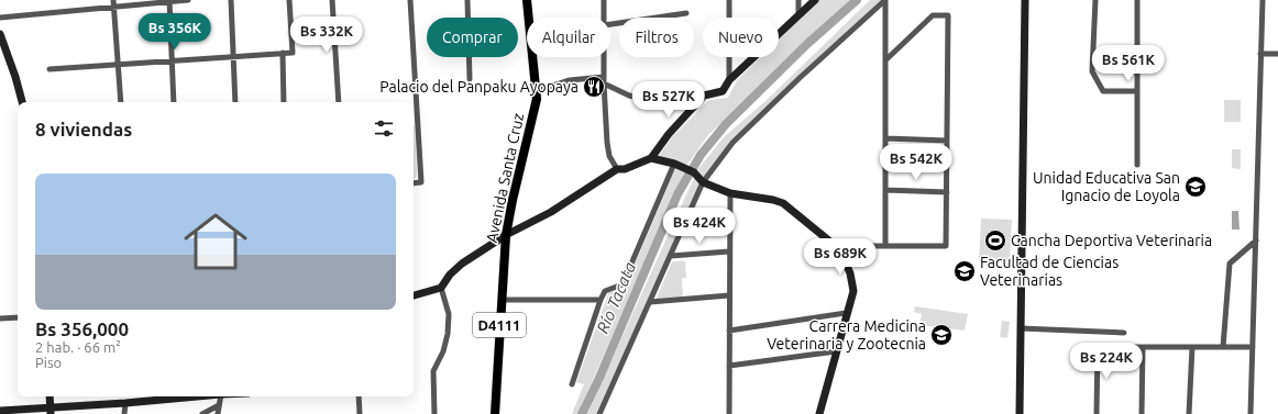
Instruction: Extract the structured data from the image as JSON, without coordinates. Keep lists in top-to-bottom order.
{
  "streets": {
    "main road": ["Avenida Santa Cruz", "D4111"]
  },
  "water": ["Río Tacata"],
  "places": {
    "restaurant": ["Palacio del Panpaku Ayopaya"],
    "school or university": ["Unidad Educativa San Ignacio de Loyola", "Facultad de Ciencias Veterinarias", "Carrera Medicina Veterinaria y Zootecnia"],
    "sports": ["Cancha Deportiva Veterinaria"]
  },
  "page": {
    "price": [
      "Bs 356K",
      "Bs 332K",
      "Bs 561K",
      "Bs 527K",
      "Bs 542K",
      "Bs 424K",
      "Bs 689K",
      "Bs 224K"
    ],
    "chip": [
      "Comprar",
      "Alquilar",
      "Filtros",
      "Nuevo"
    ],
    "heading": "8 viviendas",
    "list": [
      {
        "name": "Bs 356,000",
        "note": "2 hab. · 66 m² · Piso"
      }
    ]
  }
}
